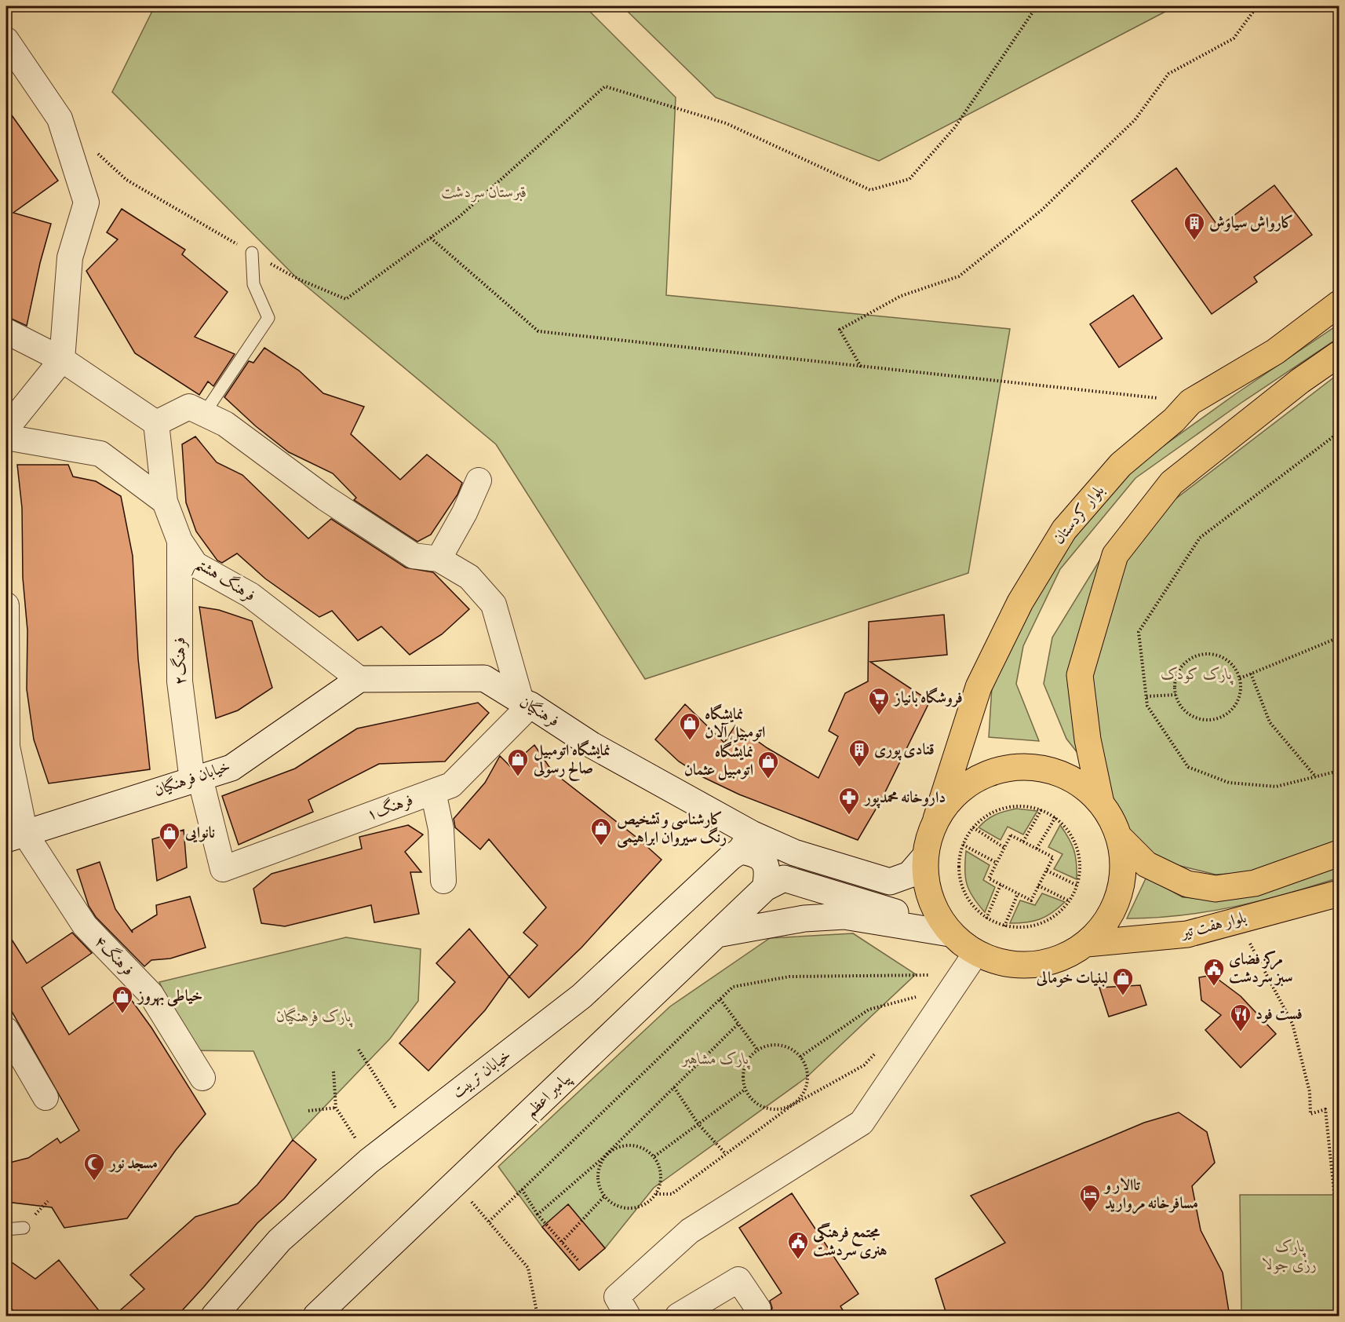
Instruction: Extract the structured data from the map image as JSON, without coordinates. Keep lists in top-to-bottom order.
{
  "streets": {
    "main road": [
      "بلوار کردستان",
      "فرهنگیان",
      "خیابان فرهنگیان",
      "بلوار هفت تیر",
      "خیابان تربیت",
      "پیامبر اعظم"
    ],
    "street": [
      "فرهنگ هشتم",
      "فرهنگ۲",
      "فرهنگ۱",
      "فرهنگ۴"
    ]
  },
  "crossings": [
    ["فرهنگ هشتم", "فرهنگ۲"],
    ["فرهنگ هشتم", "فرهنگیان"],
    ["فرهنگ هشتم", "خیابان فرهنگیان"],
    ["فرهنگ۲", "خیابان فرهنگیان"],
    ["فرهنگ۲", "فرهنگ۱"],
    ["فرهنگیان", "خیابان فرهنگیان"],
    ["فرهنگیان", "فرهنگ۱"],
    ["فرهنگیان", "خیابان تربیت"],
    ["خیابان فرهنگیان", "فرهنگ۴"]
  ],
  "parks": [
    "قبرستان سردشت",
    "پارک کودک",
    "پارک فرهنگیان",
    "پارک مشاهبر",
    "پارک رزی جولا"
  ],
  "places": {
    "building": ["کارواش سیاوش", "قنادی پوری"],
    "supermarket": ["فروشگاه بانیاز"],
    "shop": [
      "نمایشگاه اتومبیل آلان",
      "نمایشگاه اتومبیل صالح رسولی",
      "نمایشگاه اتومبیل عثمان",
      "کارشناسی و تشخیص رنگ سیروان ابراهیمی",
      "نانوایی",
      "لبنیات خومالی",
      "خیاطی بهروز"
    ],
    "pharmacy": ["داروخانه محمدپور"],
    "public building": ["مرکز فضای سبز سردشت", "مجتمع فرهنگی هنری سردشت"],
    "restaurant": ["فست فود"],
    "mosque": ["مسجد نور"],
    "hotel": ["تاالار و مسافرخانه مروارید"]
  }
}
